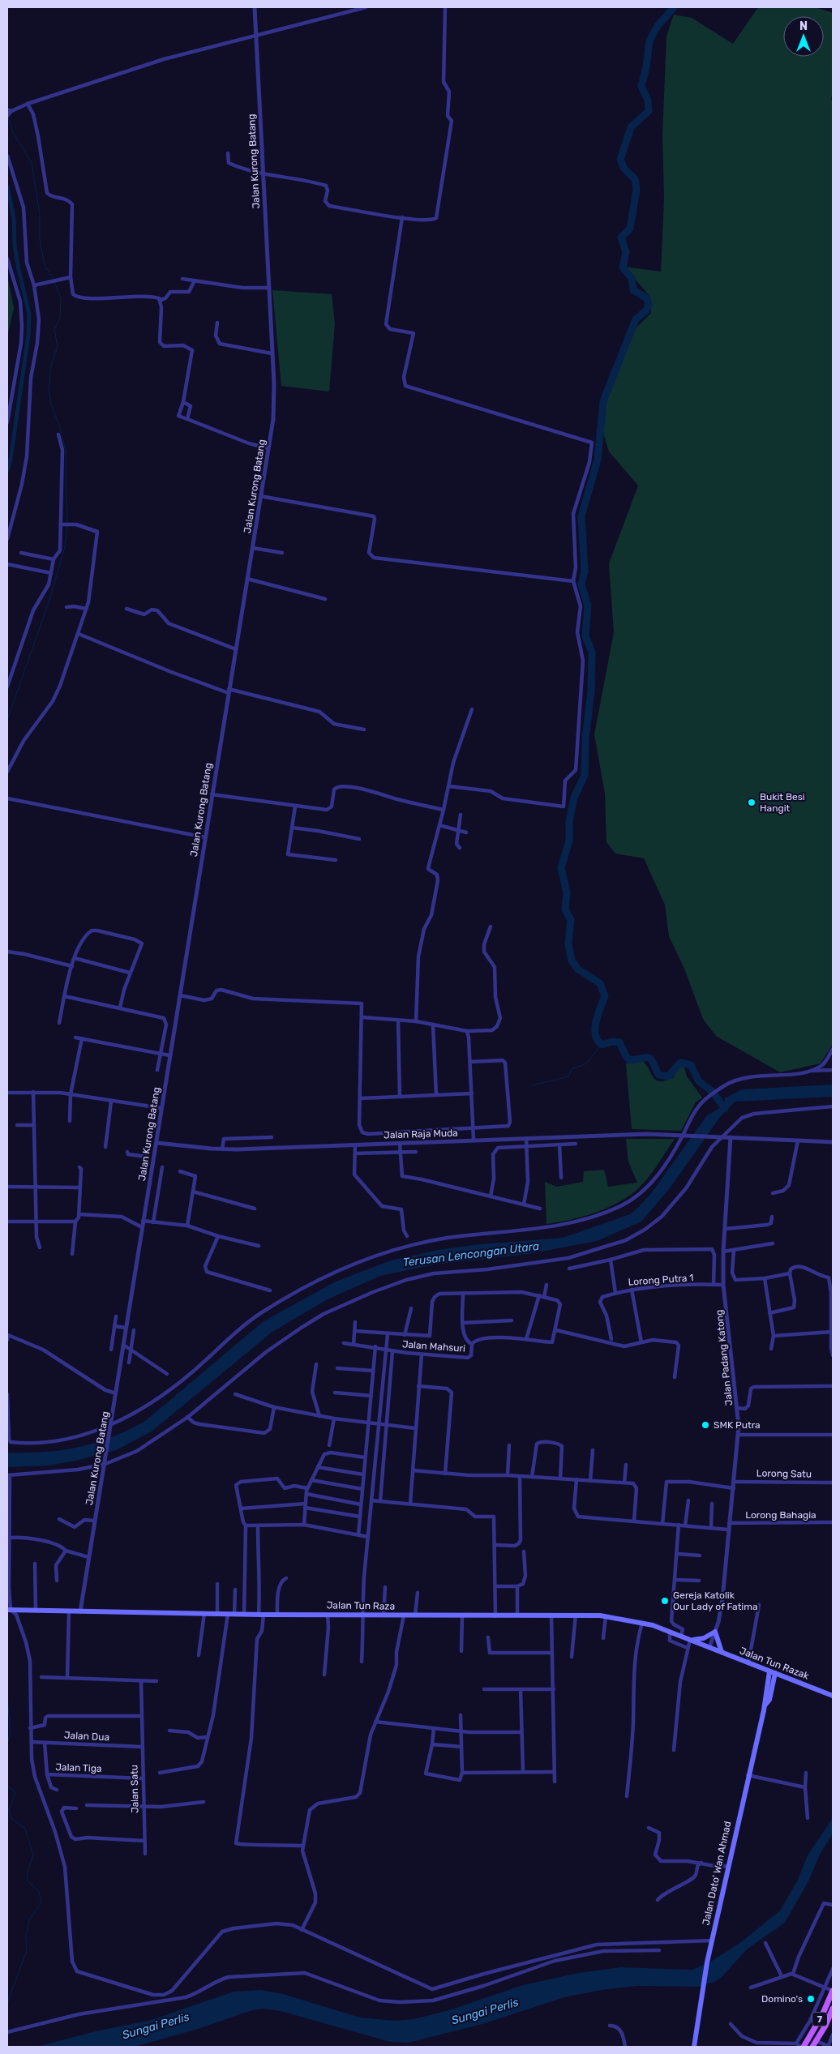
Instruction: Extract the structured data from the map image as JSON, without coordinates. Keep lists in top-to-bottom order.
{
  "streets": {
    "main road": [
      "Jalan Tun Raza",
      "Jalan Tun Razak",
      "Jalan Dato' Wan Ahmad",
      "7"
    ],
    "street": [
      "Jalan Kurong Batang",
      "Jalan Raja Muda",
      "Lorong Putra 1",
      "Jalan Mahsuri",
      "Jalan Padang Katong",
      "Lorong Satu",
      "Lorong Bahagia",
      "Jalan Dua",
      "Jalan Tiga",
      "Jalan Satu"
    ]
  },
  "crossings": [
    ["Jalan Kurong Batang", "Jalan Raja Muda"],
    ["Jalan Kurong Batang", "Jalan Tun Raza"],
    ["Jalan Raja Muda", "Jalan Padang Katong"],
    ["Lorong Putra 1", "Jalan Padang Katong"],
    ["Jalan Padang Katong", "Lorong Satu"],
    ["Jalan Padang Katong", "Lorong Bahagia"],
    ["Jalan Padang Katong", "Jalan Tun Raza"],
    ["Jalan Padang Katong", "Jalan Tun Razak"],
    ["Jalan Tun Raza", "Jalan Tun Razak"],
    ["Jalan Tun Razak", "Jalan Dato' Wan Ahmad"],
    ["Jalan Dua", "Jalan Tiga"],
    ["Jalan Dua", "Jalan Satu"],
    ["Jalan Tiga", "Jalan Satu"]
  ],
  "water": ["Terusan Lencongan Utara", "Sungai Perlis"],
  "places": [
    "Bukit Besi Hangit",
    "SMK Putra",
    "Gereja Katolik Our Lady of Fatima",
    "Domino's"
  ],
  "north": "top"
}
